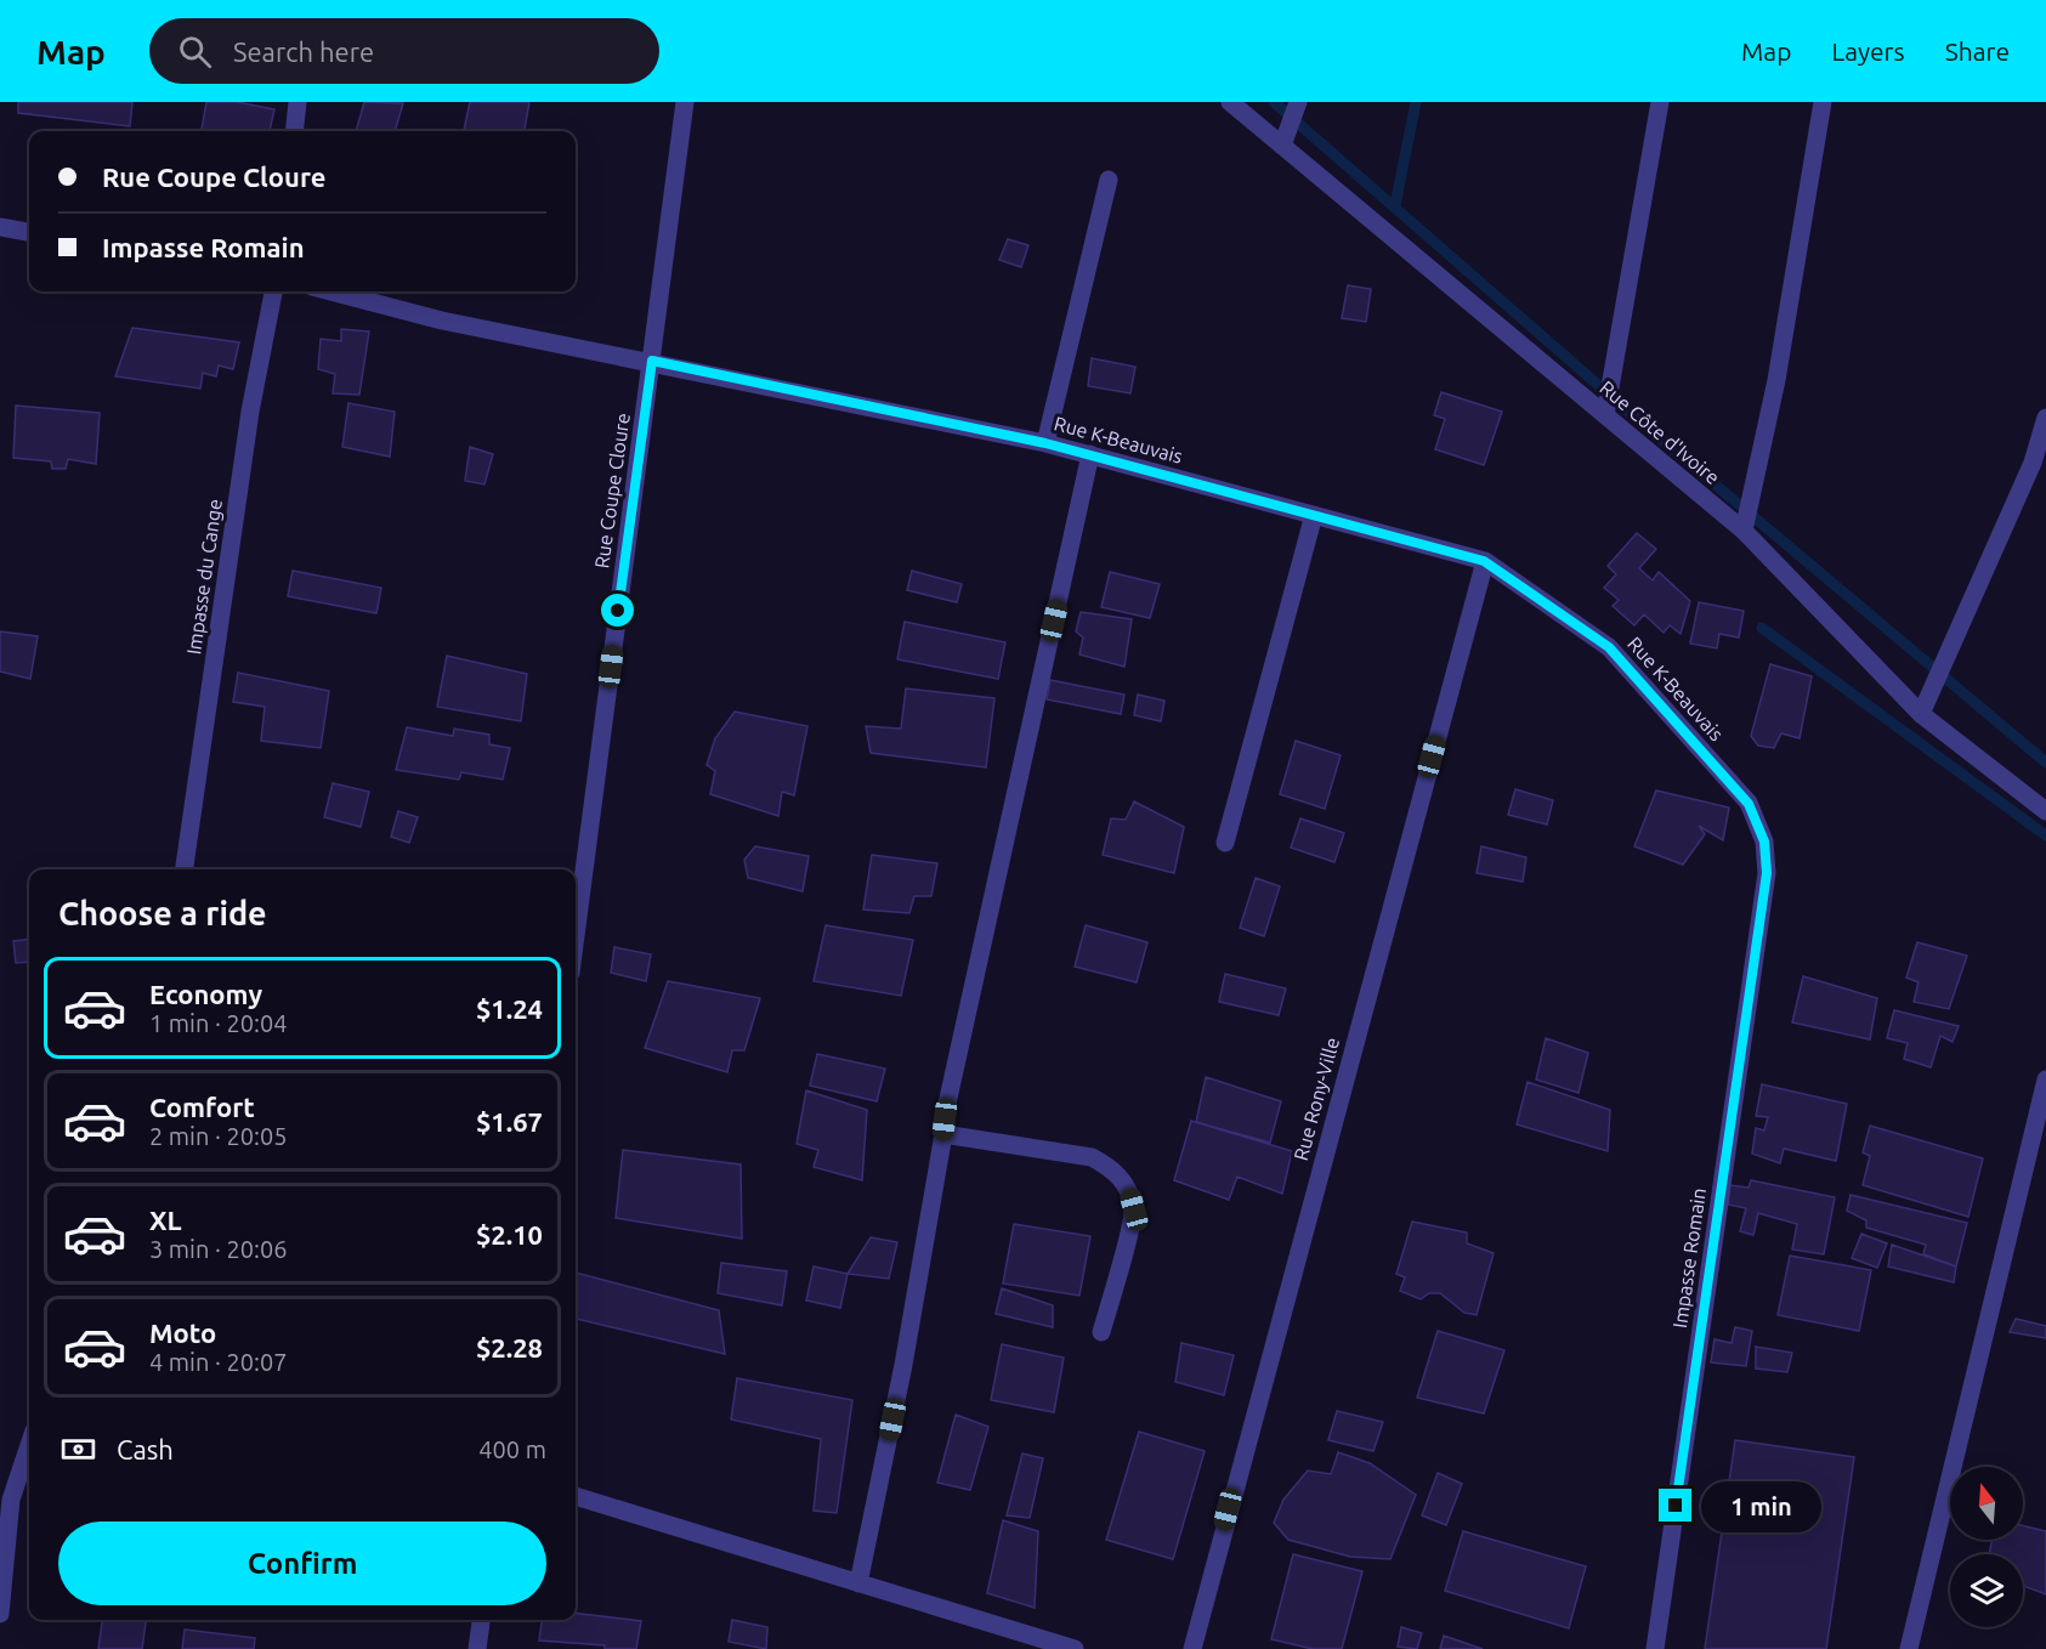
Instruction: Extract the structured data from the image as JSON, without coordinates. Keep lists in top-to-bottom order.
{
  "streets": {
    "street": [
      "Rue Côte d'Ivoire",
      "Rue K-Beauvais",
      "Rue Coupe Cloure",
      "Impasse du Cange",
      "Rue Rony-Ville",
      "Impasse Romain"
    ]
  },
  "crossings": [
    ["Rue K-Beauvais", "Rue Coupe Cloure"],
    ["Rue K-Beauvais", "Rue Rony-Ville"],
    ["Rue K-Beauvais", "Impasse Romain"]
  ],
  "north": "top",
  "page": {
    "header": "Map",
    "search": "Search here",
    "nav": ["Map", "Layers", "Share"],
    "banner": ["Rue Coupe Cloure", "Impasse Romain"],
    "heading": "Choose a ride",
    "list": [
      {
        "name": "Economy",
        "note": "1 min · 20:04",
        "value": "$1.24"
      },
      {
        "name": "Comfort",
        "note": "2 min · 20:05",
        "value": "$1.67"
      },
      {
        "name": "XL",
        "note": "3 min · 20:06",
        "value": "$2.10"
      },
      {
        "name": "Moto",
        "note": "4 min · 20:07",
        "value": "$2.28"
      }
    ],
    "pay": ["Cash", "400 m"],
    "bubble": "1 min",
    "buttons": "Confirm"
  }
}
